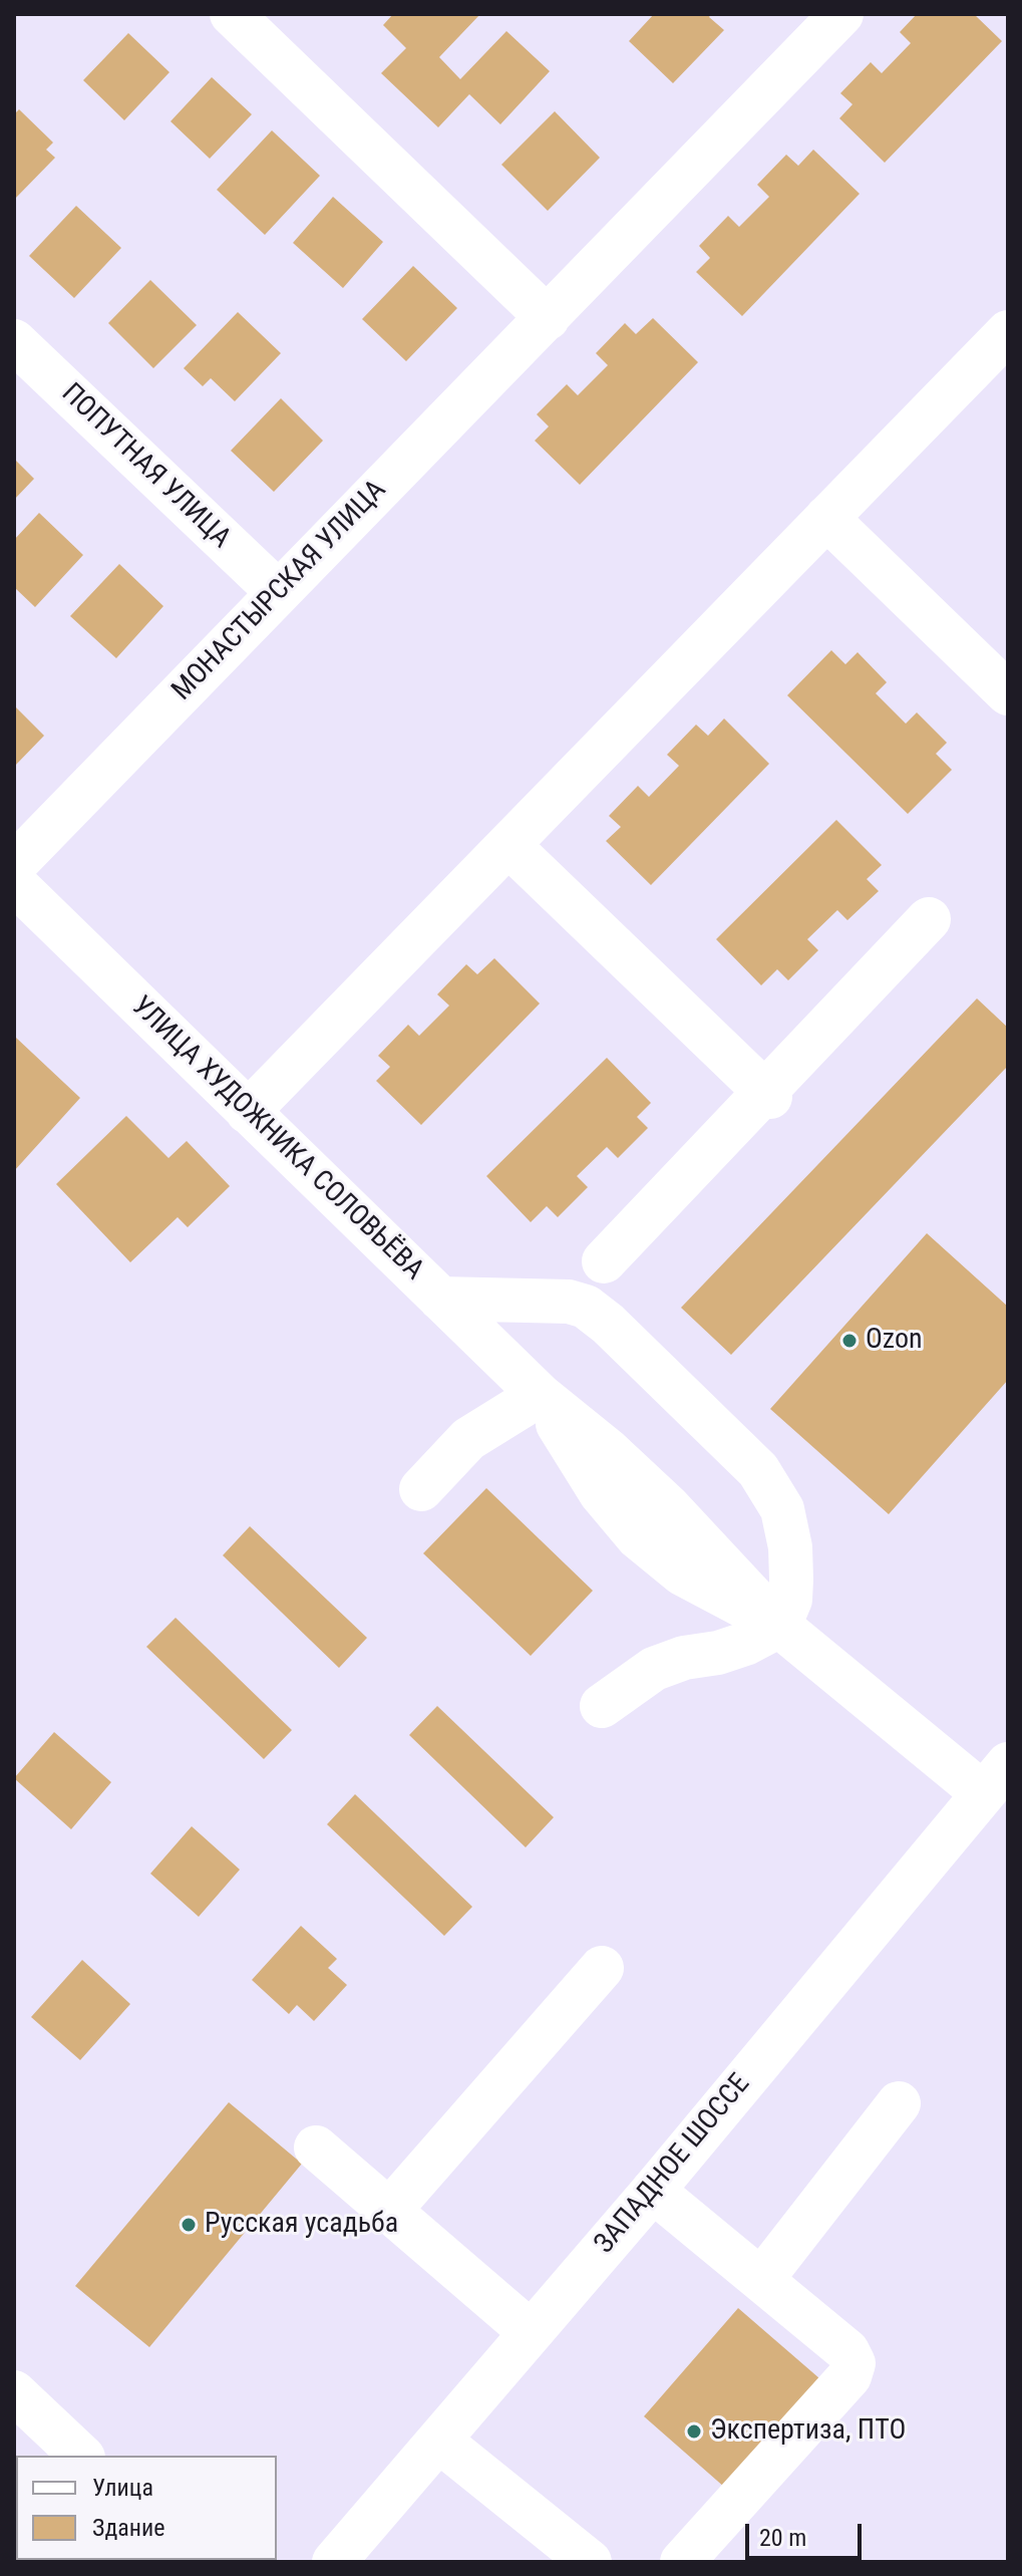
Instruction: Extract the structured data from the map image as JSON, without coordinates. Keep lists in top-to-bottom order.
{
  "streets": {
    "street": [
      "ПОПУТНАЯ УЛИЦА",
      "МОНАСТЫРСКАЯ УЛИЦА",
      "УЛИЦА ХУДОЖНИКА СОЛОВЬЁВА",
      "ЗАПАДНОЕ ШОССЕ"
    ]
  },
  "crossings": [
    ["ПОПУТНАЯ УЛИЦА", "МОНАСТЫРСКАЯ УЛИЦА"],
    ["УЛИЦА ХУДОЖНИКА СОЛОВЬЁВА", "ЗАПАДНОЕ ШОССЕ"]
  ],
  "places": ["Ozon", "Русская усадьба", "Экспертиза, ПТО"],
  "legend": ["Улица", "Здание"],
  "scale_bar": "20 m"
}
